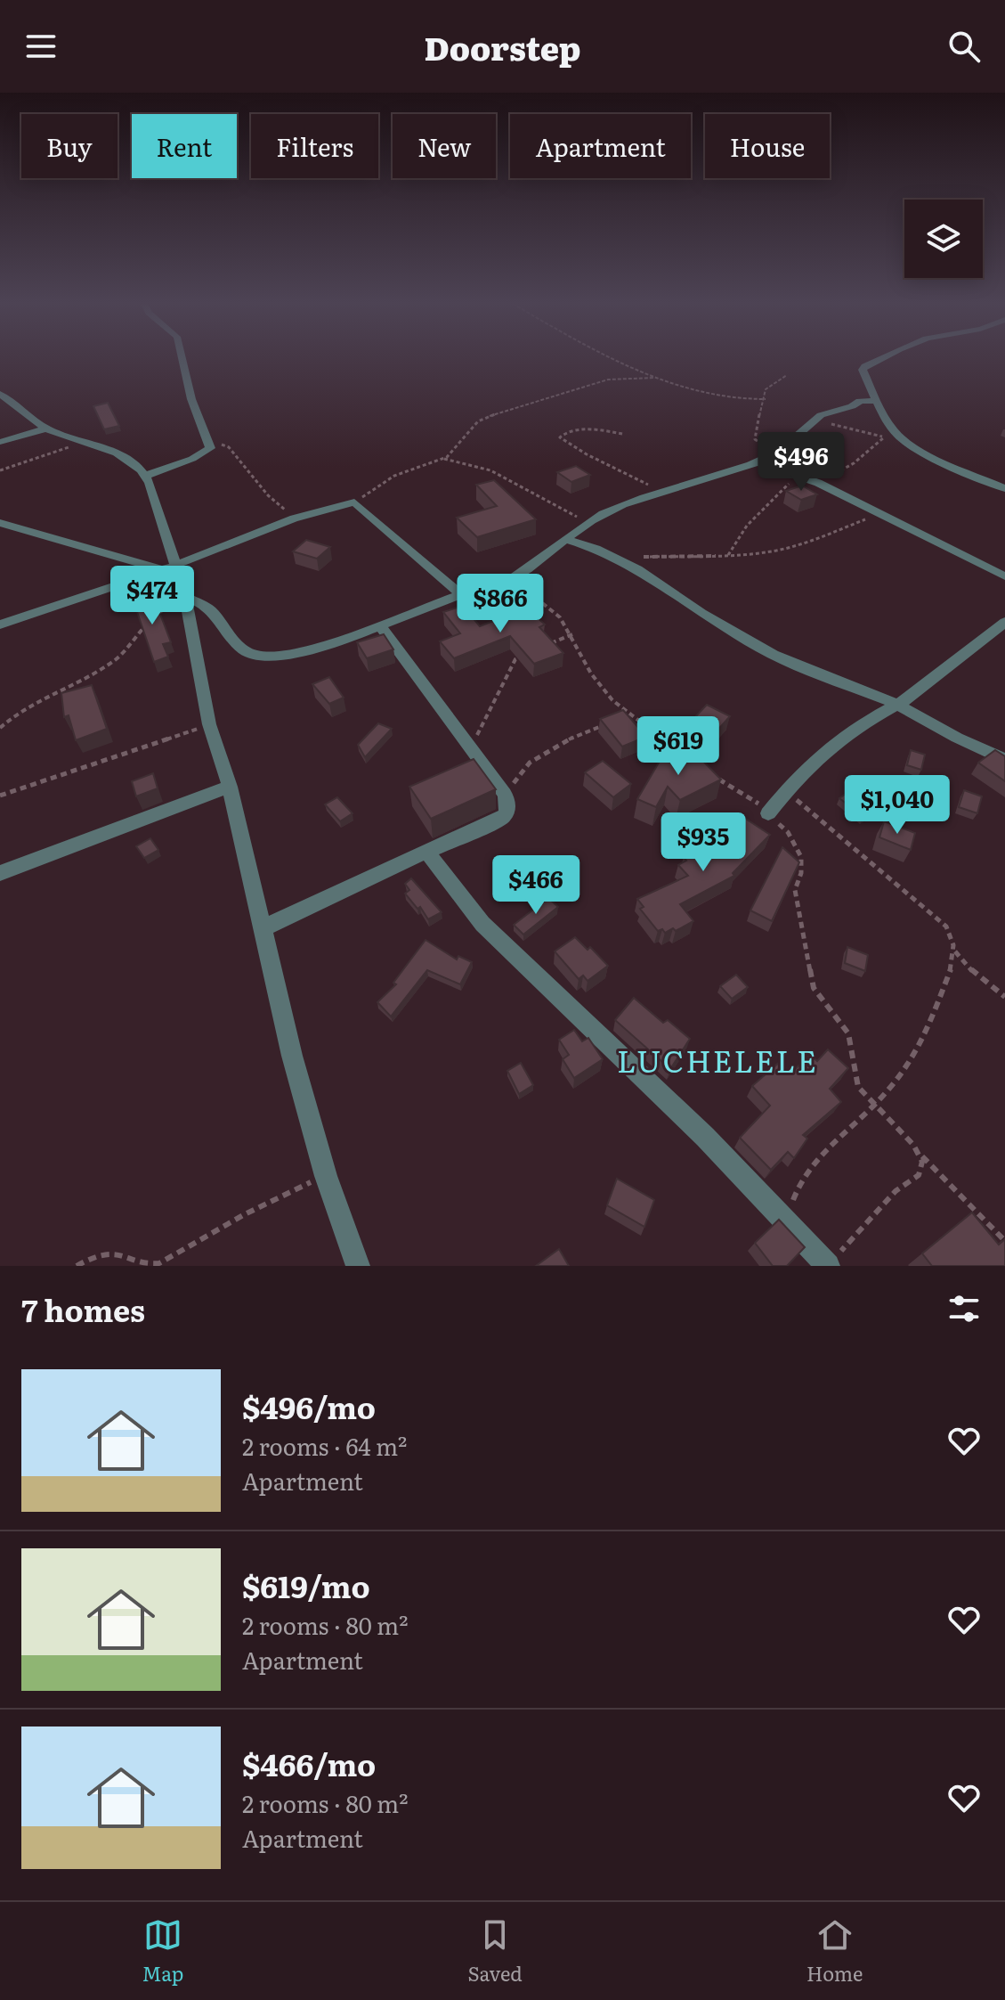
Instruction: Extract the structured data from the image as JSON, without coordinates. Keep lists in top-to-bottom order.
{
  "districts": ["LUCHELELE"],
  "page": {
    "header": "Doorstep",
    "chip": [
      "Buy",
      "Rent",
      "Filters",
      "New",
      "Apartment",
      "House"
    ],
    "price": [
      "$496",
      "$474",
      "$866",
      "$619",
      "$1,040",
      "$935",
      "$466"
    ],
    "heading": "7 homes",
    "list": [
      {
        "name": "$496/mo",
        "note": "2 rooms · 64 m² · Apartment"
      },
      {
        "name": "$619/mo",
        "note": "2 rooms · 80 m² · Apartment"
      },
      {
        "name": "$466/mo",
        "note": "2 rooms · 80 m² · Apartment"
      }
    ],
    "tabs": ["Map", "Saved", "Home"]
  }
}
